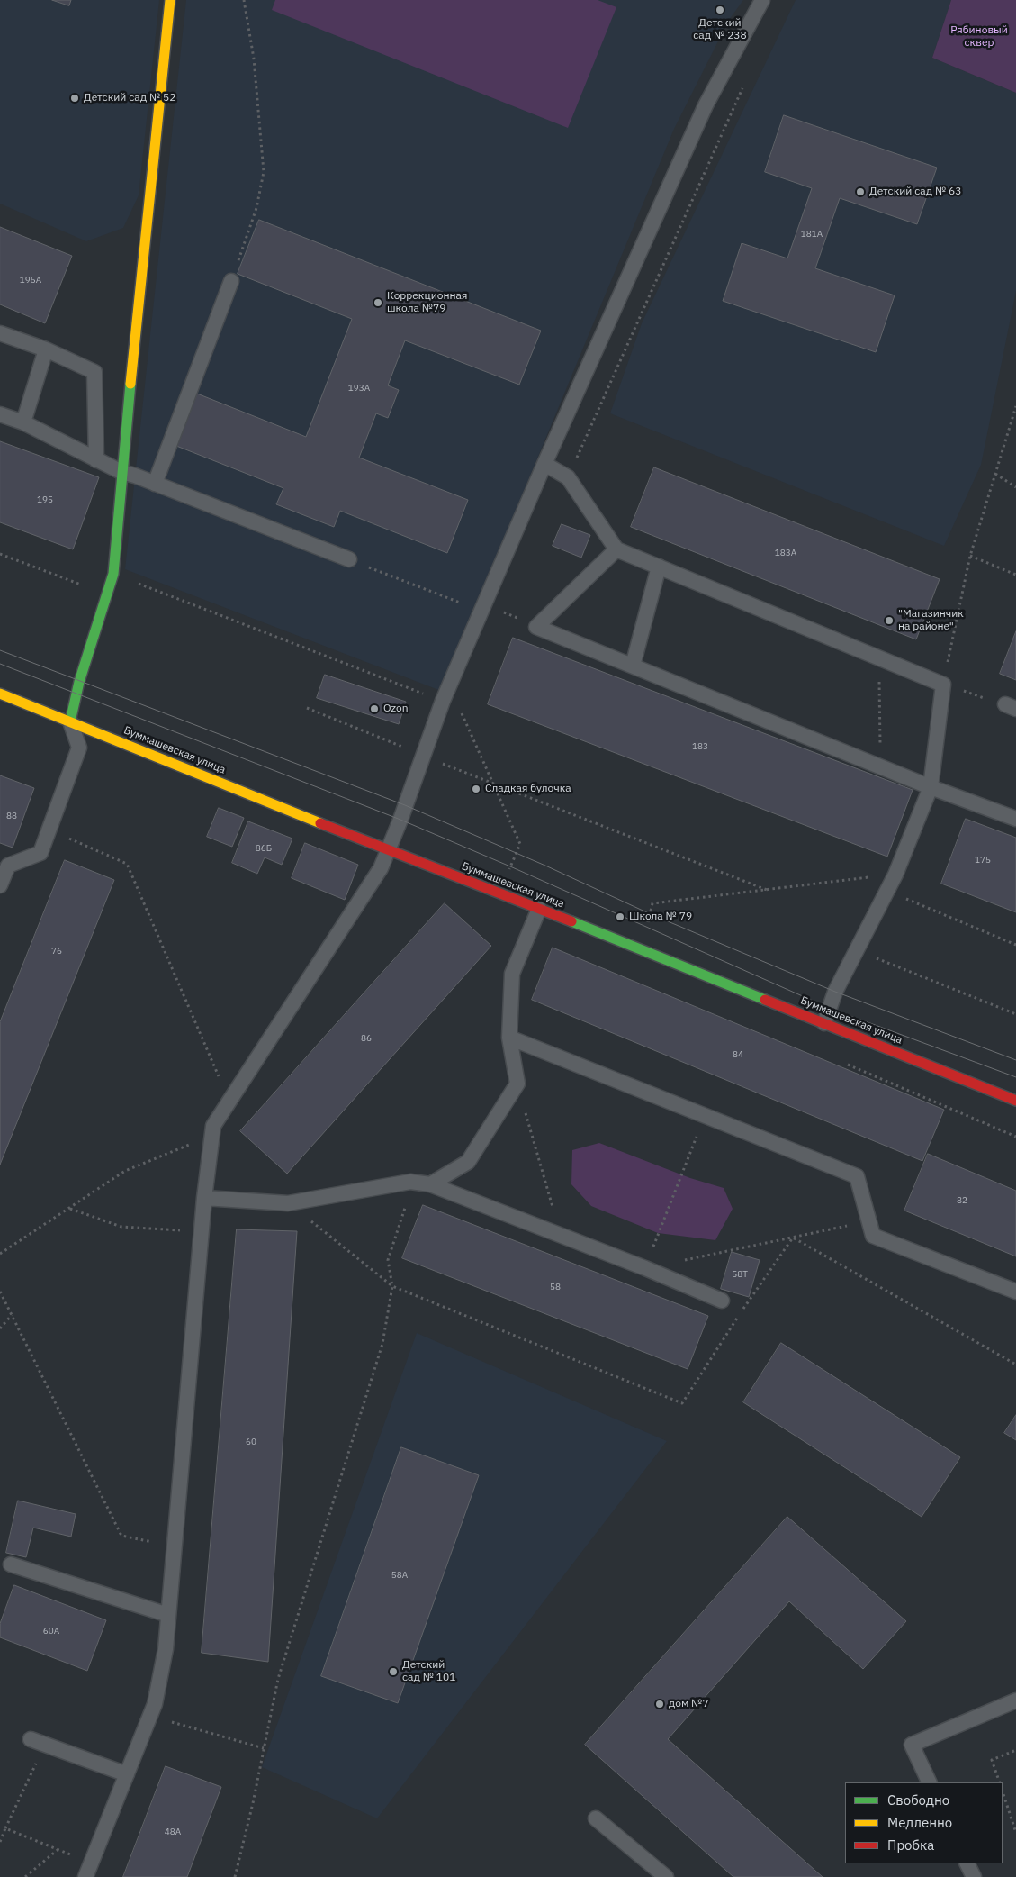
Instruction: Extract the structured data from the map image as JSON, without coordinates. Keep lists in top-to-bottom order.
{
  "streets": {
    "street": ["Буммашевская улица"]
  },
  "parks": ["Рябиновый сквер"],
  "places": [
    "Детский сад № 238",
    "Детский сад № 52",
    "Детский сад № 63",
    "Коррекционная школа №79",
    "\"Магазинчик на районе\"",
    "Ozon",
    "Сладкая булочка",
    "Школа № 79",
    "Детский сад № 101",
    "дом №7"
  ],
  "house_numbers": [
    "181А",
    "195А",
    "193А",
    "195",
    "183А",
    "183",
    "88",
    "86Б",
    "175",
    "76",
    "86",
    "84",
    "82",
    "58Т",
    "58",
    "60",
    "58А",
    "60А",
    "48А"
  ],
  "legend": ["Свободно", "Медленно", "Пробка"]
}
